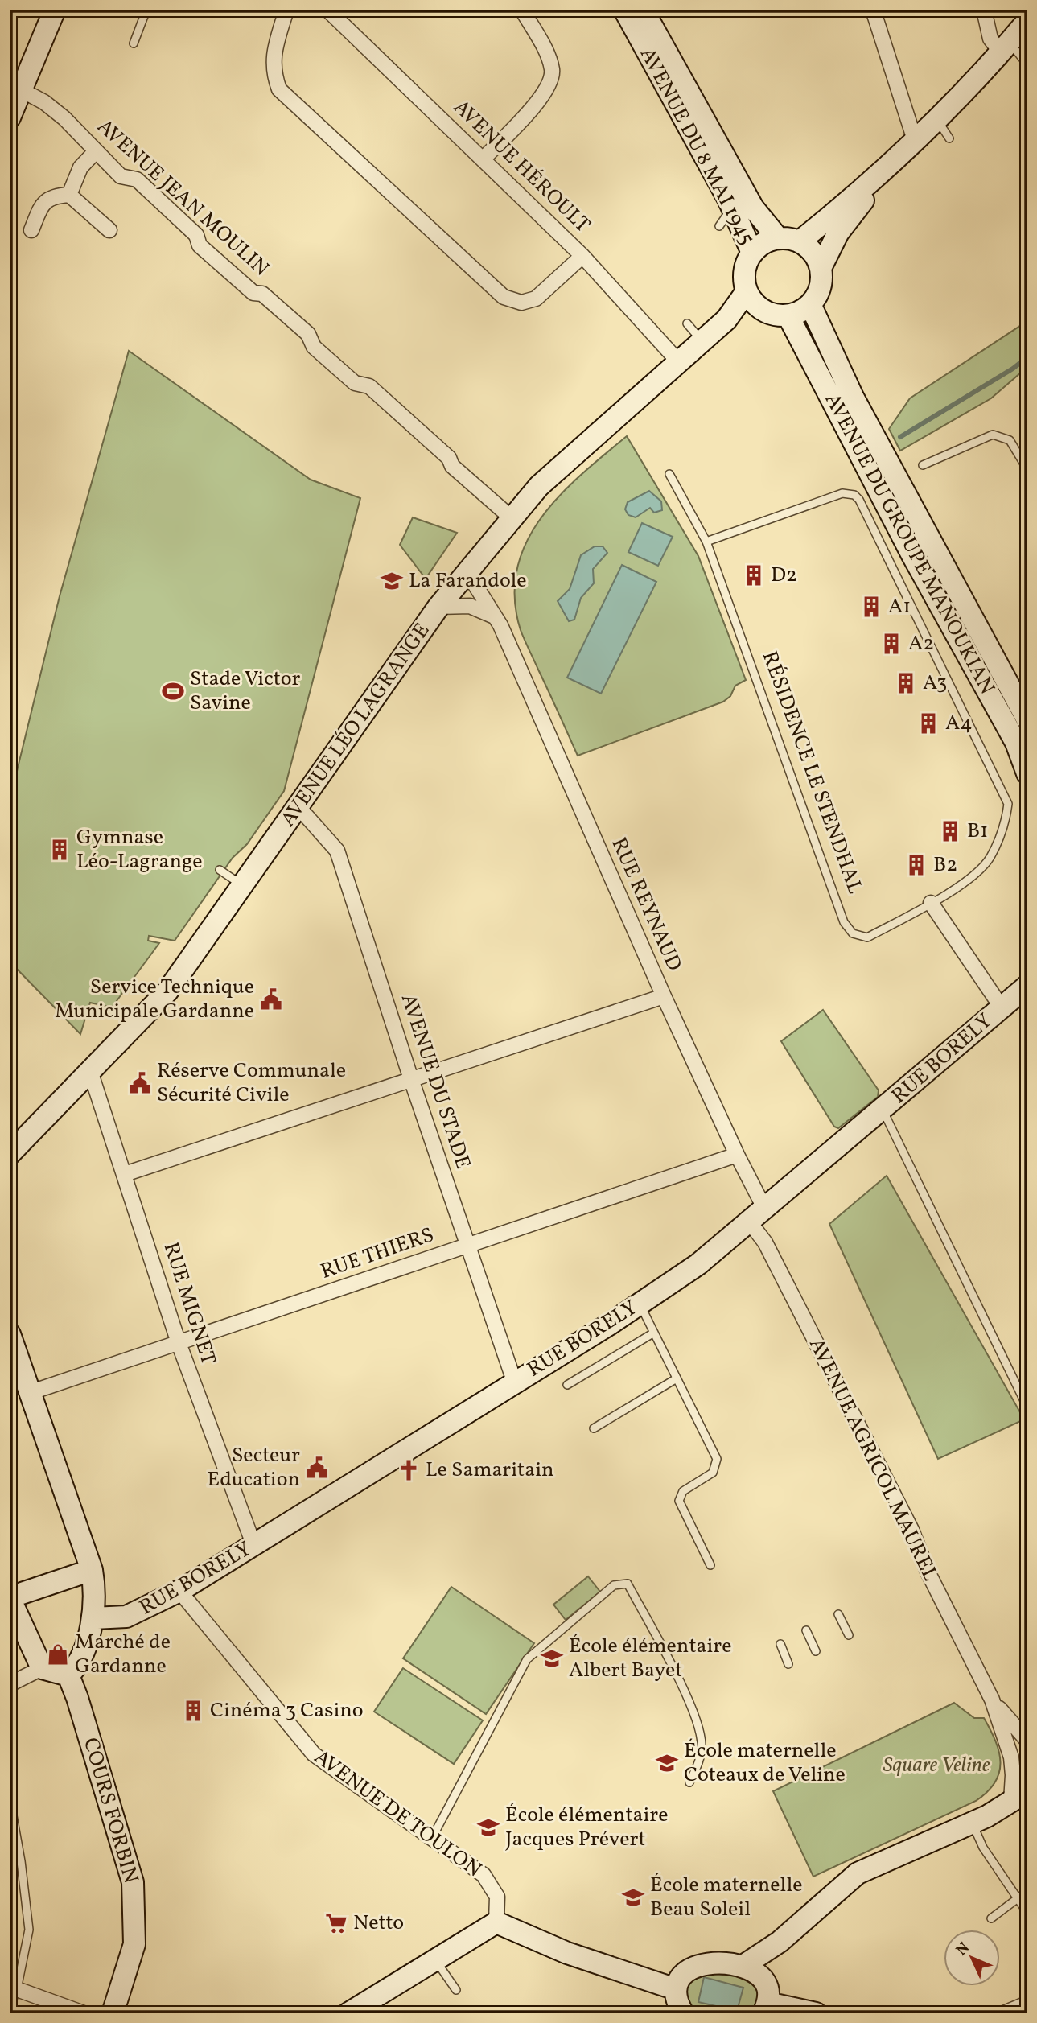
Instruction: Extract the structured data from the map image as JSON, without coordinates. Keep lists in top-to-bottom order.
{
  "streets": {
    "main road": [
      "AVENUE DU 8 MAI 1945",
      "AVENUE DU GROUPE MANOUKIAN",
      "AVENUE LÉO LAGRANGE",
      "RUE BORELY",
      "AVENUE AGRICOL MAUREL",
      "COURS FORBIN"
    ],
    "street": [
      "AVENUE HÉROULT",
      "AVENUE JEAN MOULIN",
      "RUE REYNAUD",
      "AVENUE DU STADE",
      "RUE THIERS",
      "RUE MIGNET",
      "AVENUE DE TOULON"
    ],
    "lane": ["RÉSIDENCE LE STENDHAL"]
  },
  "crossings": [
    ["AVENUE DU 8 MAI 1945", "AVENUE DU GROUPE MANOUKIAN"],
    ["AVENUE DU 8 MAI 1945", "AVENUE LÉO LAGRANGE"],
    ["AVENUE HÉROULT", "AVENUE LÉO LAGRANGE"],
    ["AVENUE JEAN MOULIN", "AVENUE LÉO LAGRANGE"],
    ["AVENUE DU GROUPE MANOUKIAN", "AVENUE LÉO LAGRANGE"],
    ["AVENUE LÉO LAGRANGE", "RUE REYNAUD"],
    ["AVENUE LÉO LAGRANGE", "AVENUE DU STADE"],
    ["AVENUE LÉO LAGRANGE", "RUE MIGNET"],
    ["RUE REYNAUD", "RUE BORELY"],
    ["RUE REYNAUD", "RUE THIERS"],
    ["RUE REYNAUD", "AVENUE AGRICOL MAUREL"],
    ["RUE BORELY", "AVENUE DU STADE"],
    ["RUE BORELY", "RUE MIGNET"],
    ["RUE BORELY", "AVENUE AGRICOL MAUREL"],
    ["RUE BORELY", "AVENUE DE TOULON"],
    ["AVENUE DU STADE", "RUE THIERS"],
    ["RUE THIERS", "RUE MIGNET"]
  ],
  "parks": ["Square Veline"],
  "places": {
    "building": [
      "D2",
      "A1",
      "A2",
      "A3",
      "A4",
      "B1",
      "Gymnase Léo-Lagrange",
      "B2",
      "Cinéma 3 Casino"
    ],
    "school or university": [
      "La Farandole",
      "École élémentaire Albert Bayet",
      "École maternelle Coteaux de Veline",
      "École élémentaire Jacques Prévert",
      "École maternelle Beau Soleil"
    ],
    "sports": ["Stade Victor Savine"],
    "public building": ["Service Technique Municipale Gardanne", "Réserve Communale Sécurité Civile", "Secteur Education"],
    "church": ["Le Samaritain"],
    "shop": ["Marché de Gardanne"],
    "supermarket": ["Netto"]
  },
  "north": "top left"
}
